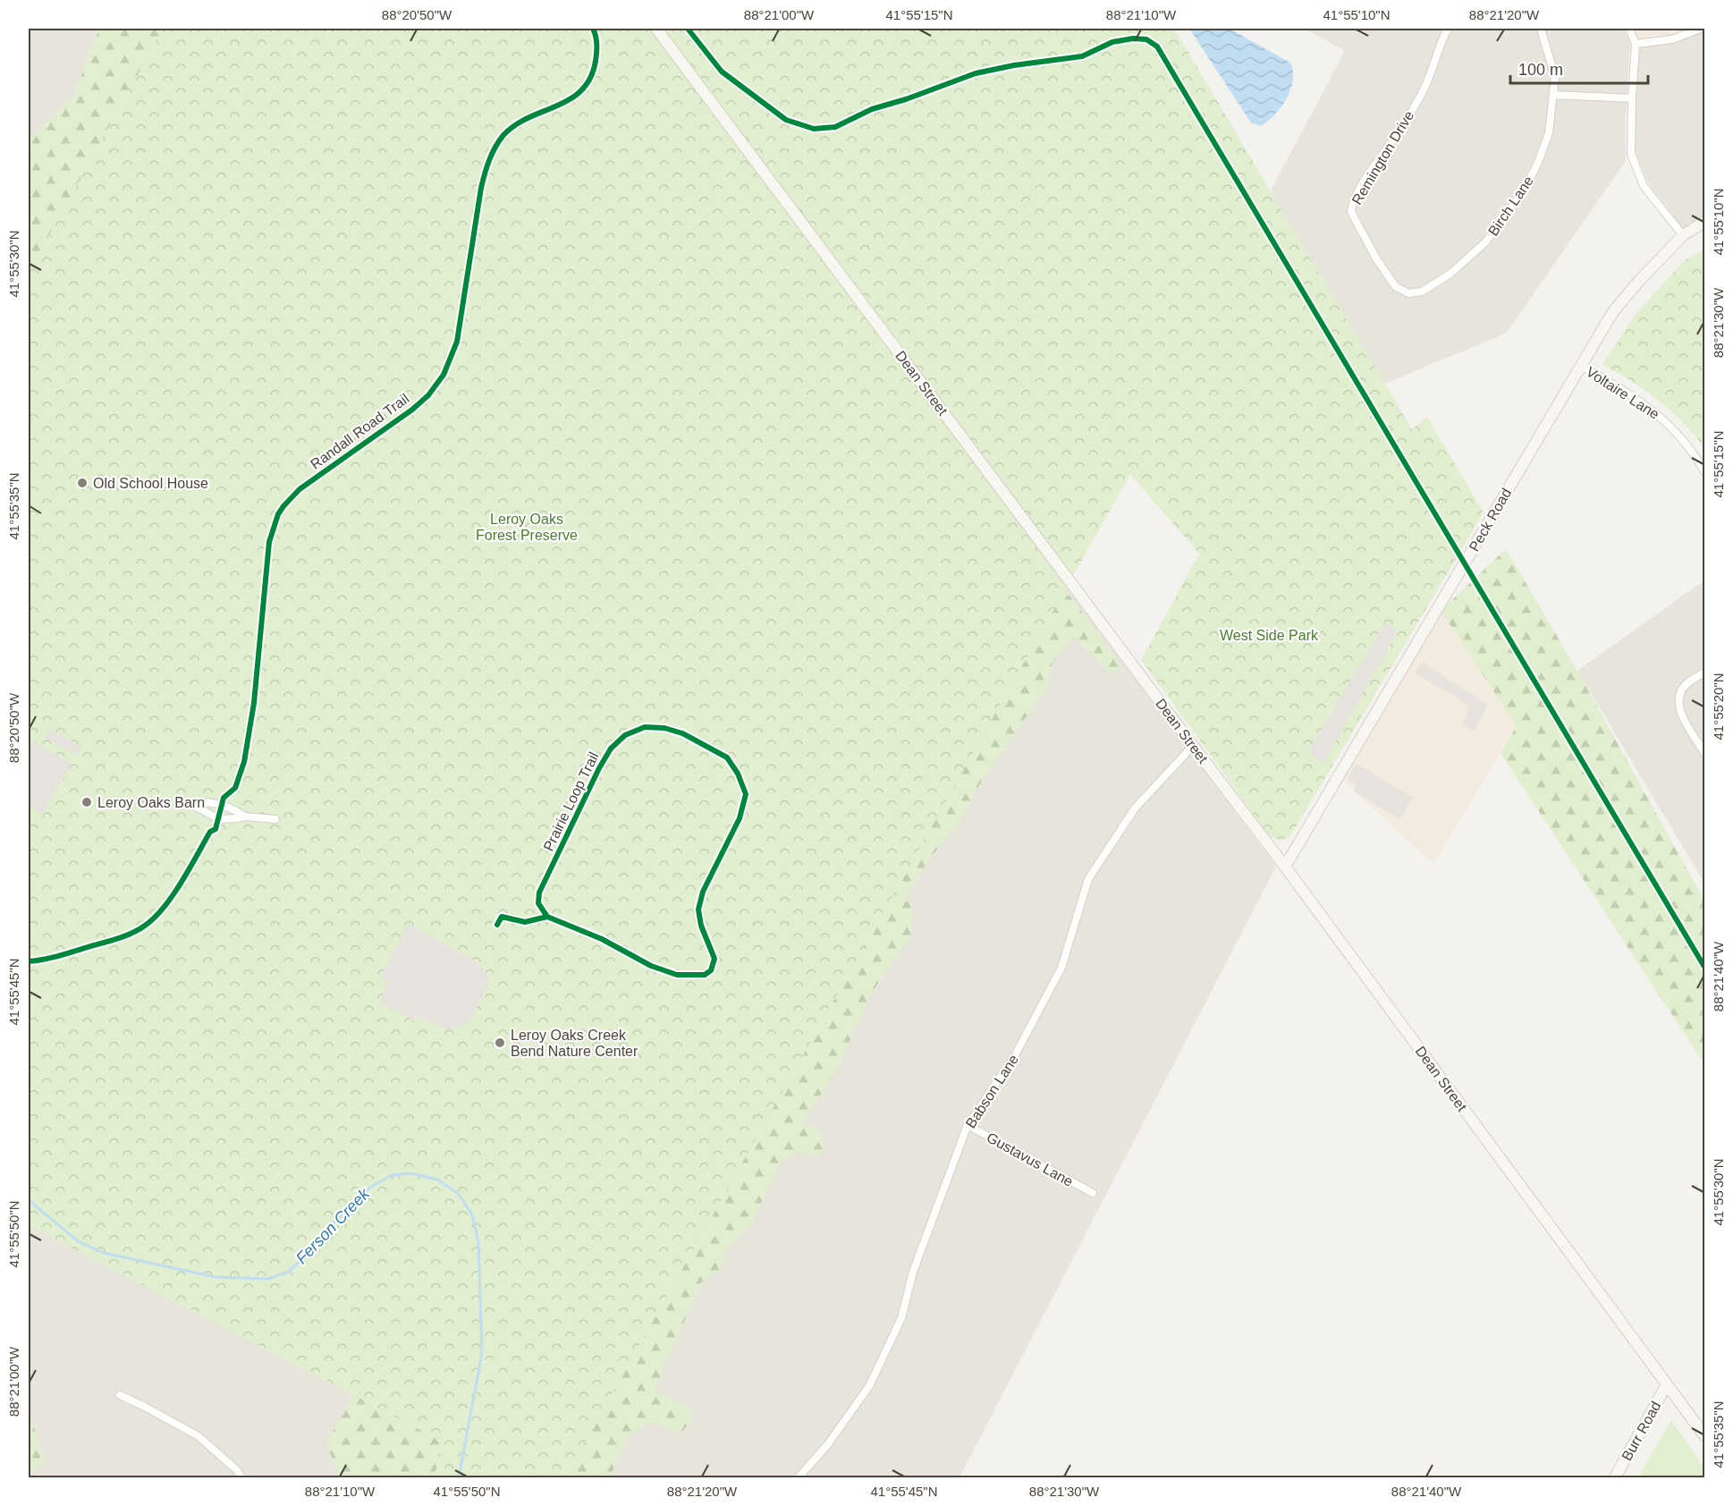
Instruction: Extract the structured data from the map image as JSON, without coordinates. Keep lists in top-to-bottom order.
{
  "streets": {
    "street": [
      "Remington Drive",
      "Birch Lane",
      "Dean Street",
      "Voltaire Lane",
      "Peck Road",
      "Babson Lane",
      "Gustavus Lane",
      "Burr Road"
    ],
    "cycle path": ["Randall Road Trail", "Prairie Loop Trail"]
  },
  "crossings": [
    ["Remington Drive", "Birch Lane"],
    ["Dean Street", "Peck Road"],
    ["Dean Street", "Babson Lane"],
    ["Dean Street", "Burr Road"],
    ["Voltaire Lane", "Peck Road"],
    ["Babson Lane", "Gustavus Lane"]
  ],
  "water": ["Ferson Creek"],
  "parks": ["Leroy Oaks Forest Preserve", "West Side Park"],
  "places": ["Old School House", "Leroy Oaks Barn", "Leroy Oaks Creek Bend Nature Center"],
  "scale_bar": "100 m",
  "coordinates": [
    "88°20'50\"W",
    "88°21'00\"W",
    "41°55'15\"N",
    "88°21'10\"W",
    "41°55'10\"N",
    "88°21'20\"W",
    "41°55'30\"N",
    "88°21'30\"W",
    "41°55'35\"N",
    "41°55'20\"N",
    "88°21'40\"W",
    "41°55'45\"N",
    "41°55'50\"N"
  ]
}
